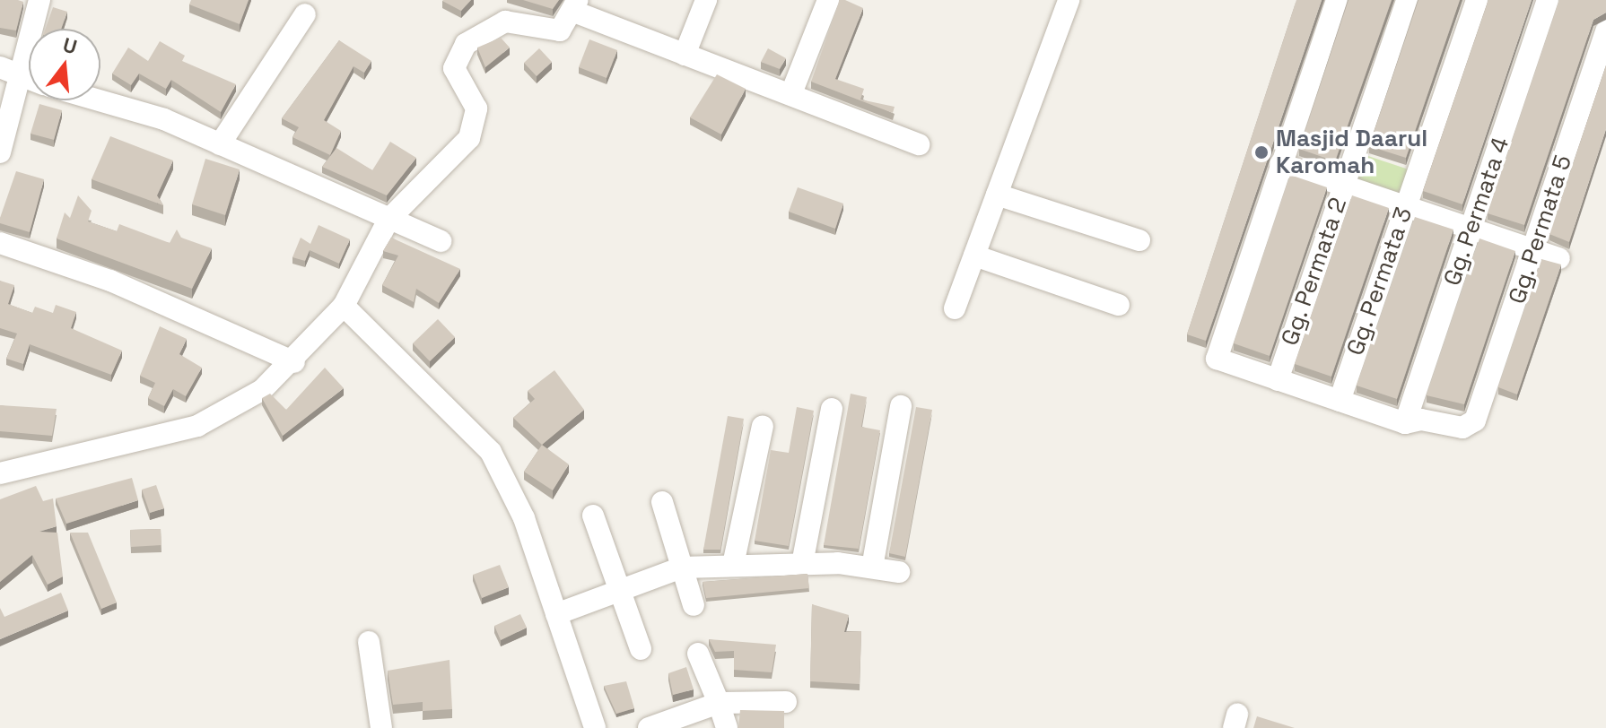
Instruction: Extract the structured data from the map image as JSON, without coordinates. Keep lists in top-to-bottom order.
{
  "streets": {
    "street": [
      "Gg. Permata 4",
      "Gg. Permata 5",
      "Gg. Permata 2",
      "Gg. Permata 3"
    ]
  },
  "crossings": [
    ["Gg. Permata 4", "Gg. Permata 5"]
  ],
  "places": ["Masjid Daarul Karomah"],
  "north": "top"
}
